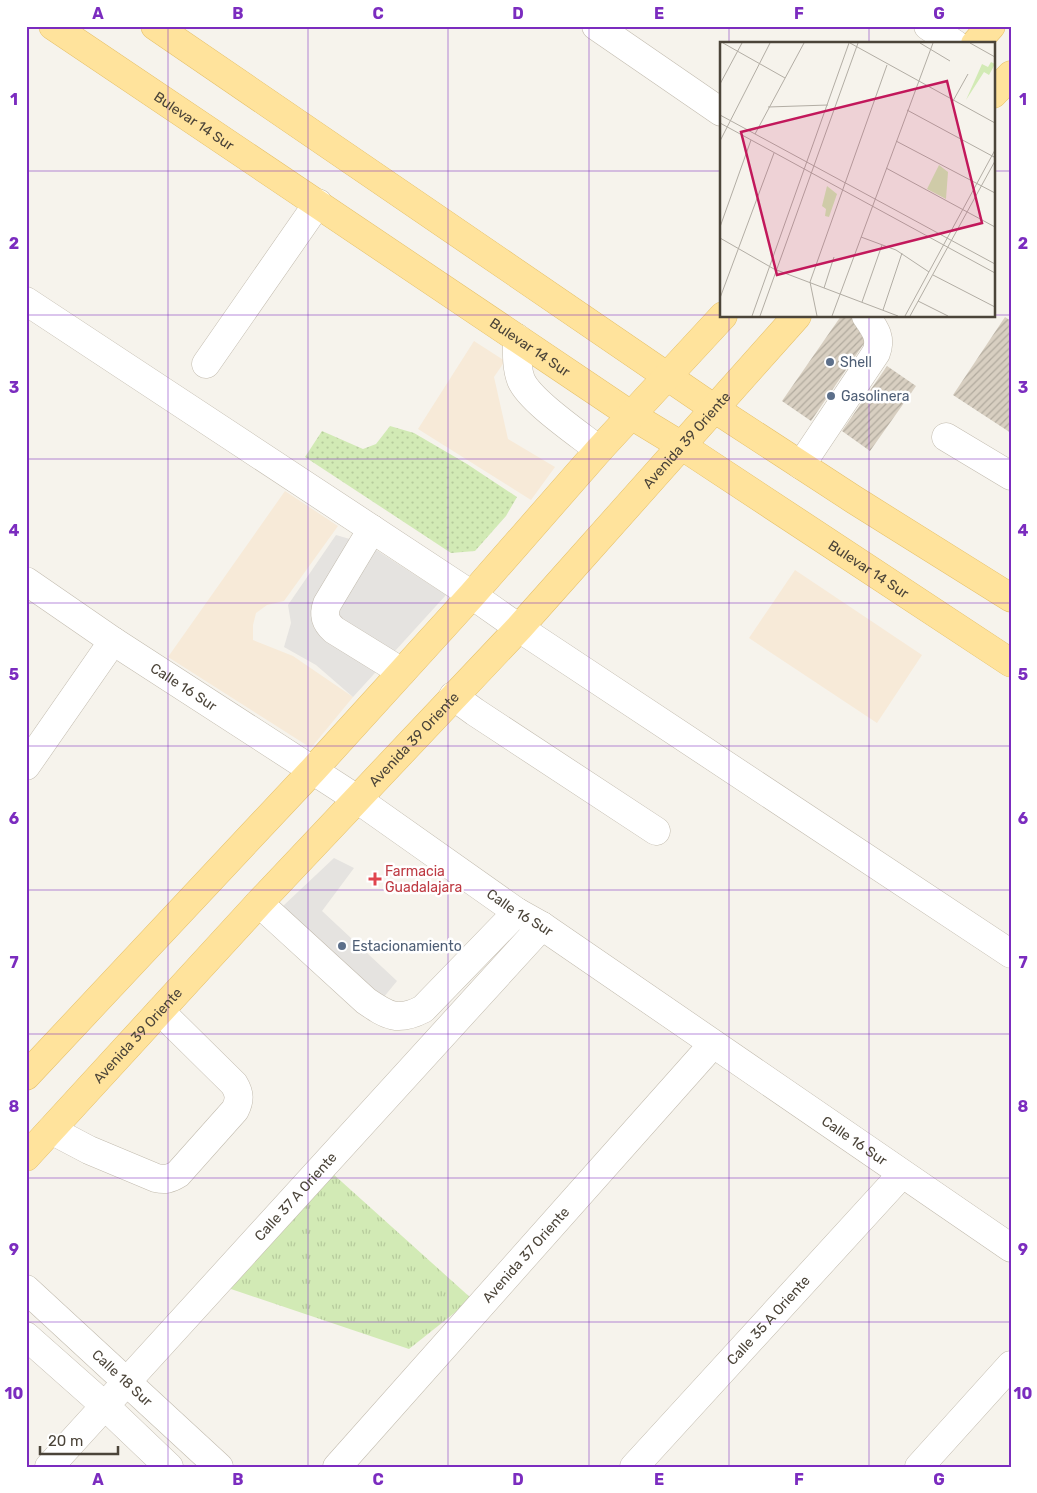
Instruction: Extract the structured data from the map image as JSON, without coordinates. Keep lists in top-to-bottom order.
{
  "streets": {
    "main road": ["Bulevar 14 Sur", "Avenida 39 Oriente"],
    "street": [
      "Calle 16 Sur",
      "Calle 37 A Oriente",
      "Avenida 37 Oriente",
      "Calle 35 A Oriente",
      "Calle 18 Sur"
    ]
  },
  "crossings": [
    ["Bulevar 14 Sur", "Avenida 39 Oriente"],
    ["Avenida 39 Oriente", "Calle 16 Sur"],
    ["Calle 16 Sur", "Calle 37 A Oriente"],
    ["Calle 16 Sur", "Avenida 37 Oriente"],
    ["Calle 16 Sur", "Calle 35 A Oriente"],
    ["Calle 37 A Oriente", "Calle 18 Sur"]
  ],
  "places": {
    "other": ["Shell", "Gasolinera", "Estacionamiento"],
    "health": ["Farmacia Guadalajara"]
  },
  "scale_bar": "20 m",
  "grid": {
    "columns": [
      "A",
      "B",
      "C",
      "D",
      "E",
      "F",
      "G"
    ],
    "rows": [
      "1",
      "2",
      "3",
      "4",
      "5",
      "6",
      "7",
      "8",
      "9",
      "10"
    ]
  }
}
